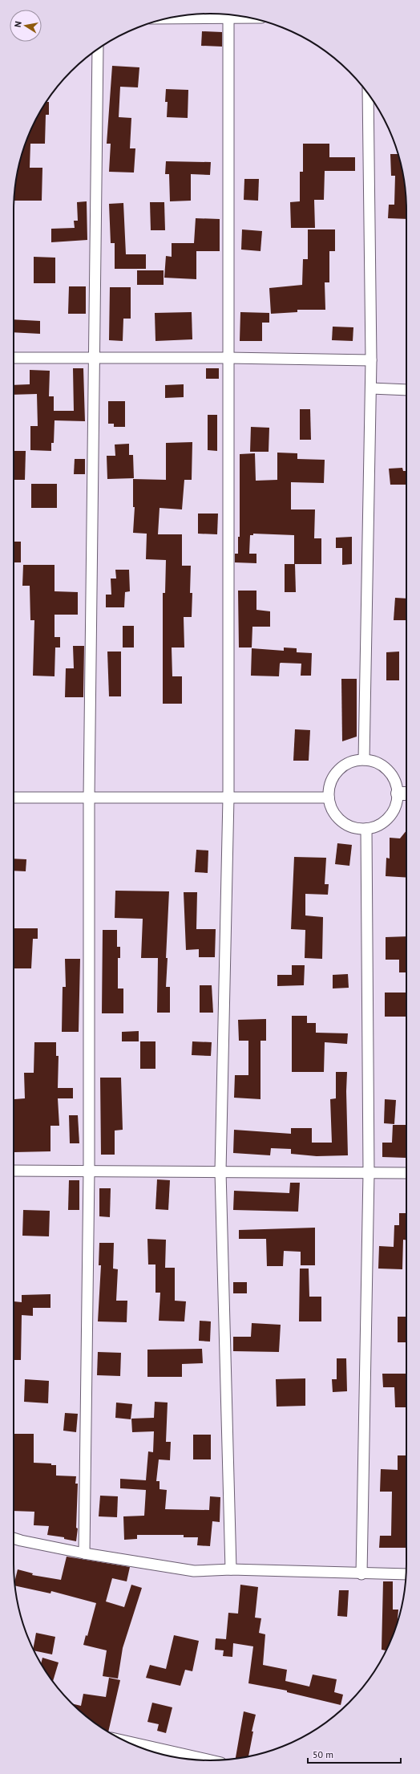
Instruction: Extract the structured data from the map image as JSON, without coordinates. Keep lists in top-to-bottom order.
{
  "scale_bar": "50 m",
  "north": "left"
}
